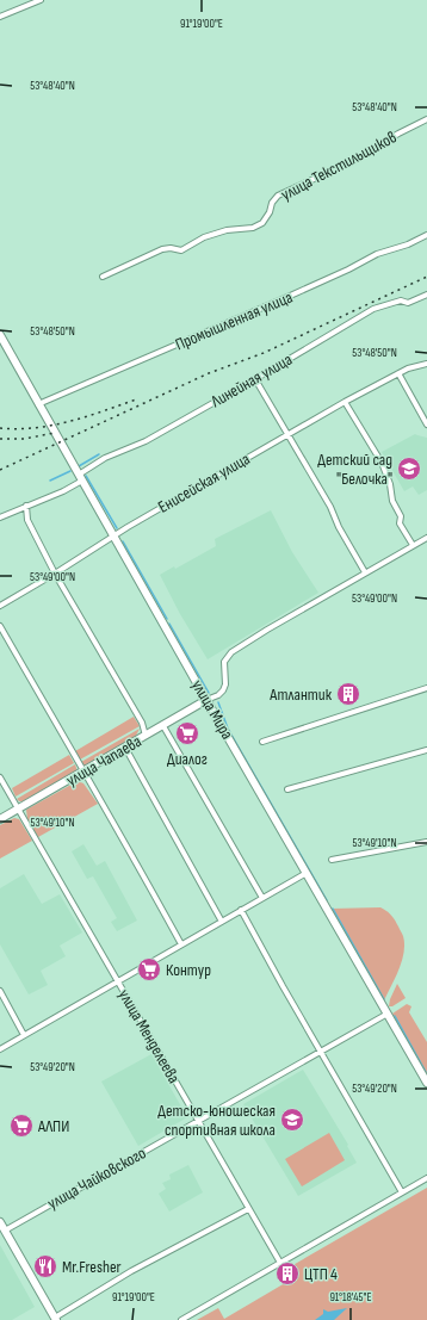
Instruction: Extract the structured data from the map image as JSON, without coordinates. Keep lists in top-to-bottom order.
{
  "streets": {
    "main road": ["улица Мира", "улица Чапаева"],
    "street": [
      "улица Текстильщиков",
      "Промышленная улица",
      "Линейная улица",
      "Енисейская улица",
      "улица Менделеева",
      "улица Чайковского"
    ]
  },
  "crossings": [
    ["Промышленная улица", "улица Мира"],
    ["Линейная улица", "улица Мира"],
    ["Енисейская улица", "улица Мира"],
    ["улица Мира", "улица Чапаева"],
    ["улица Мира", "улица Чайковского"],
    ["улица Чапаева", "улица Менделеева"],
    ["улица Менделеева", "улица Чайковского"]
  ],
  "places": {
    "school or university": ["Детский сад \"Белочка\"", "Детско-юношеская спортивная школа"],
    "building": ["Атлантик", "ЦТП 4"],
    "supermarket": ["Диалог", "Контур", "АЛПИ"],
    "restaurant": ["Mr.Fresher"]
  },
  "coordinates": [
    "91°19'00\"E",
    "53°48'40\"N",
    "53°48'50\"N",
    "53°49'00\"N",
    "53°49'10\"N",
    "53°49'20\"N",
    "91°18'45\"E"
  ]
}
